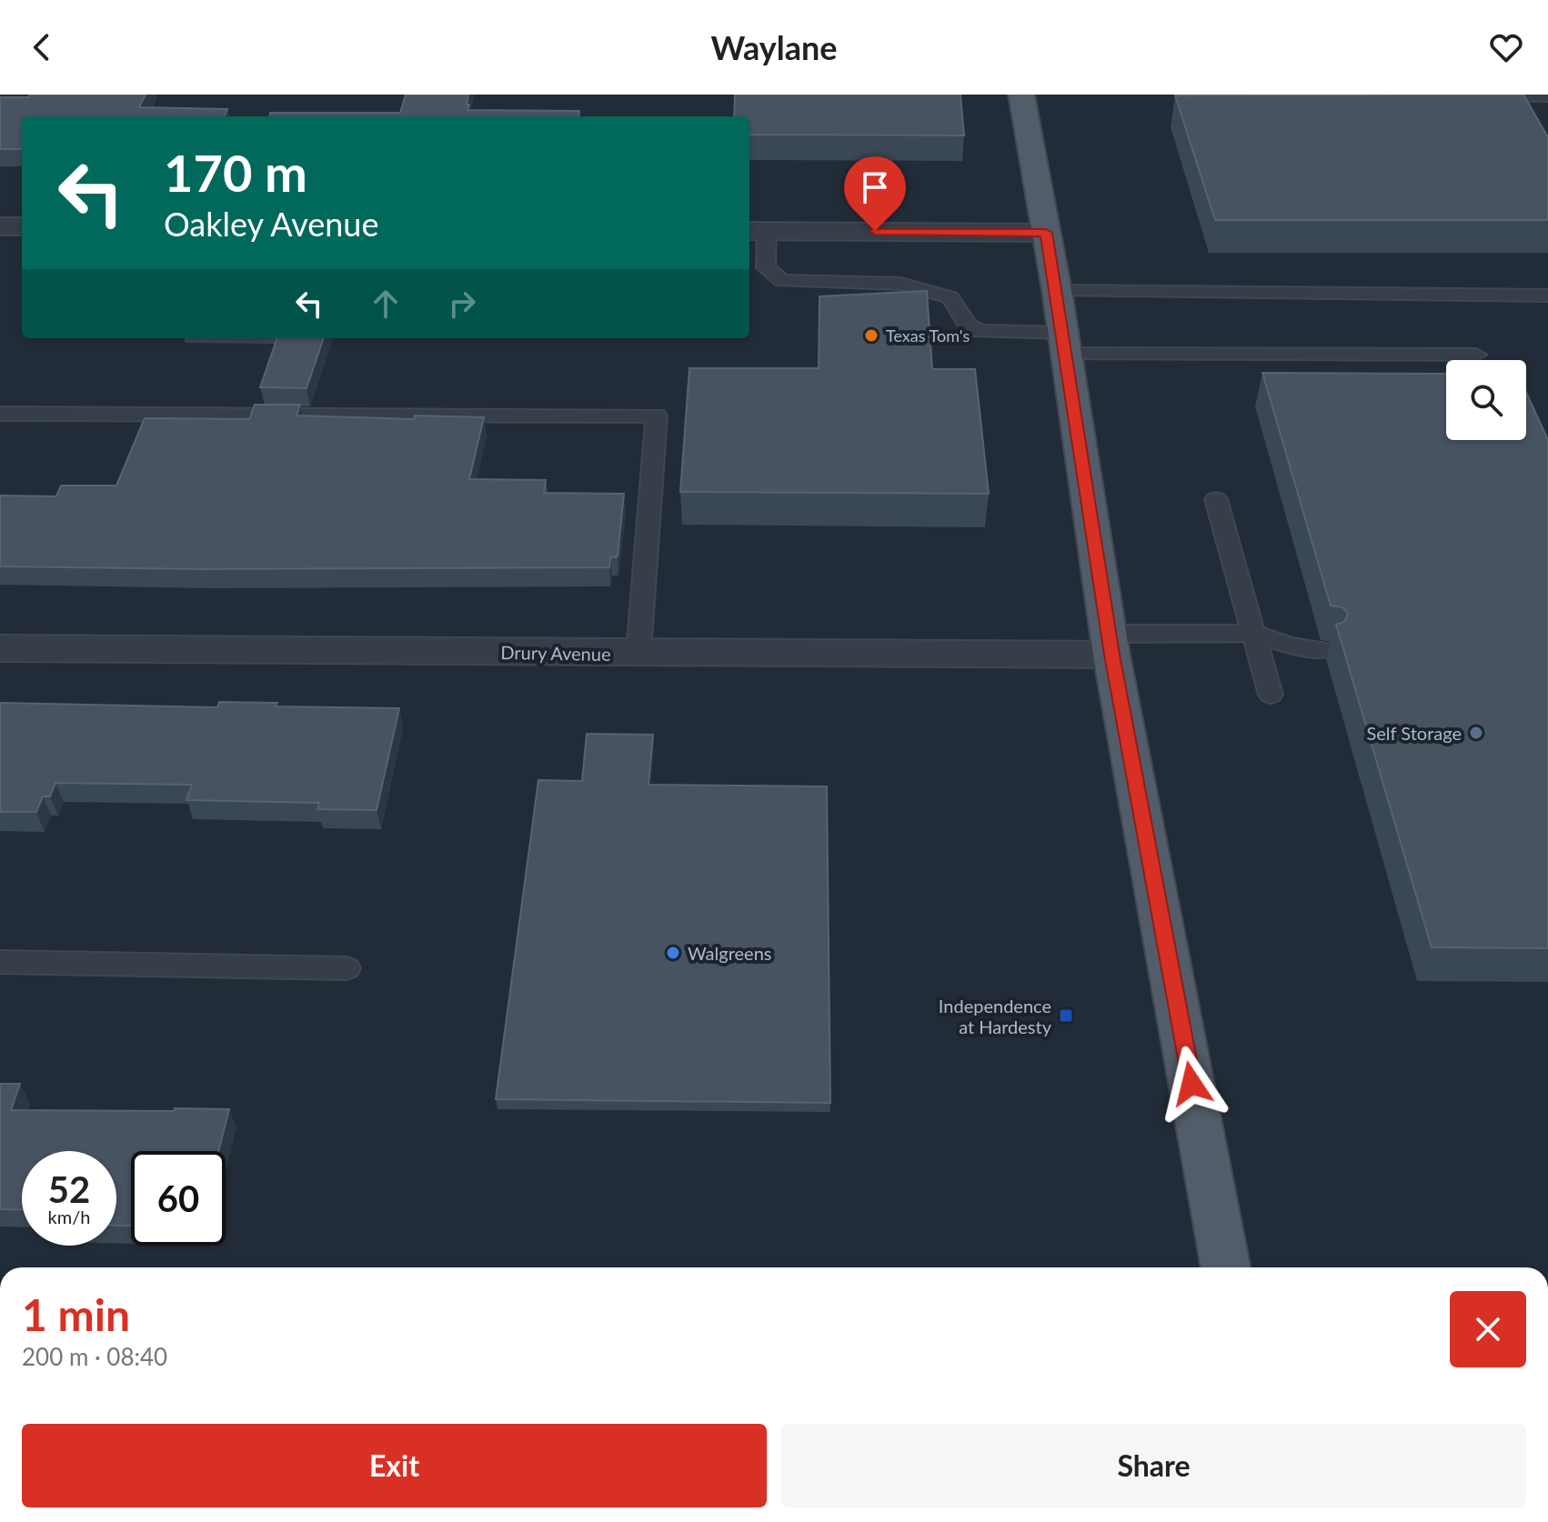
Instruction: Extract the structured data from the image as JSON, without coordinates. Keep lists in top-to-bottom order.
{
  "streets": {
    "street": ["Drury Avenue"]
  },
  "places": {
    "other": ["Texas Tom's", "Self Storage", "Walgreens"],
    "transit": ["Independence at Hardesty"]
  },
  "page": {
    "header": "Waylane",
    "turn": ["170 m", "Oakley Avenue"],
    "speed": "52 km/h",
    "limit": "60",
    "heading": ["1 min", "200 m · 08:40"],
    "buttons": ["Exit", "Share"]
  }
}
